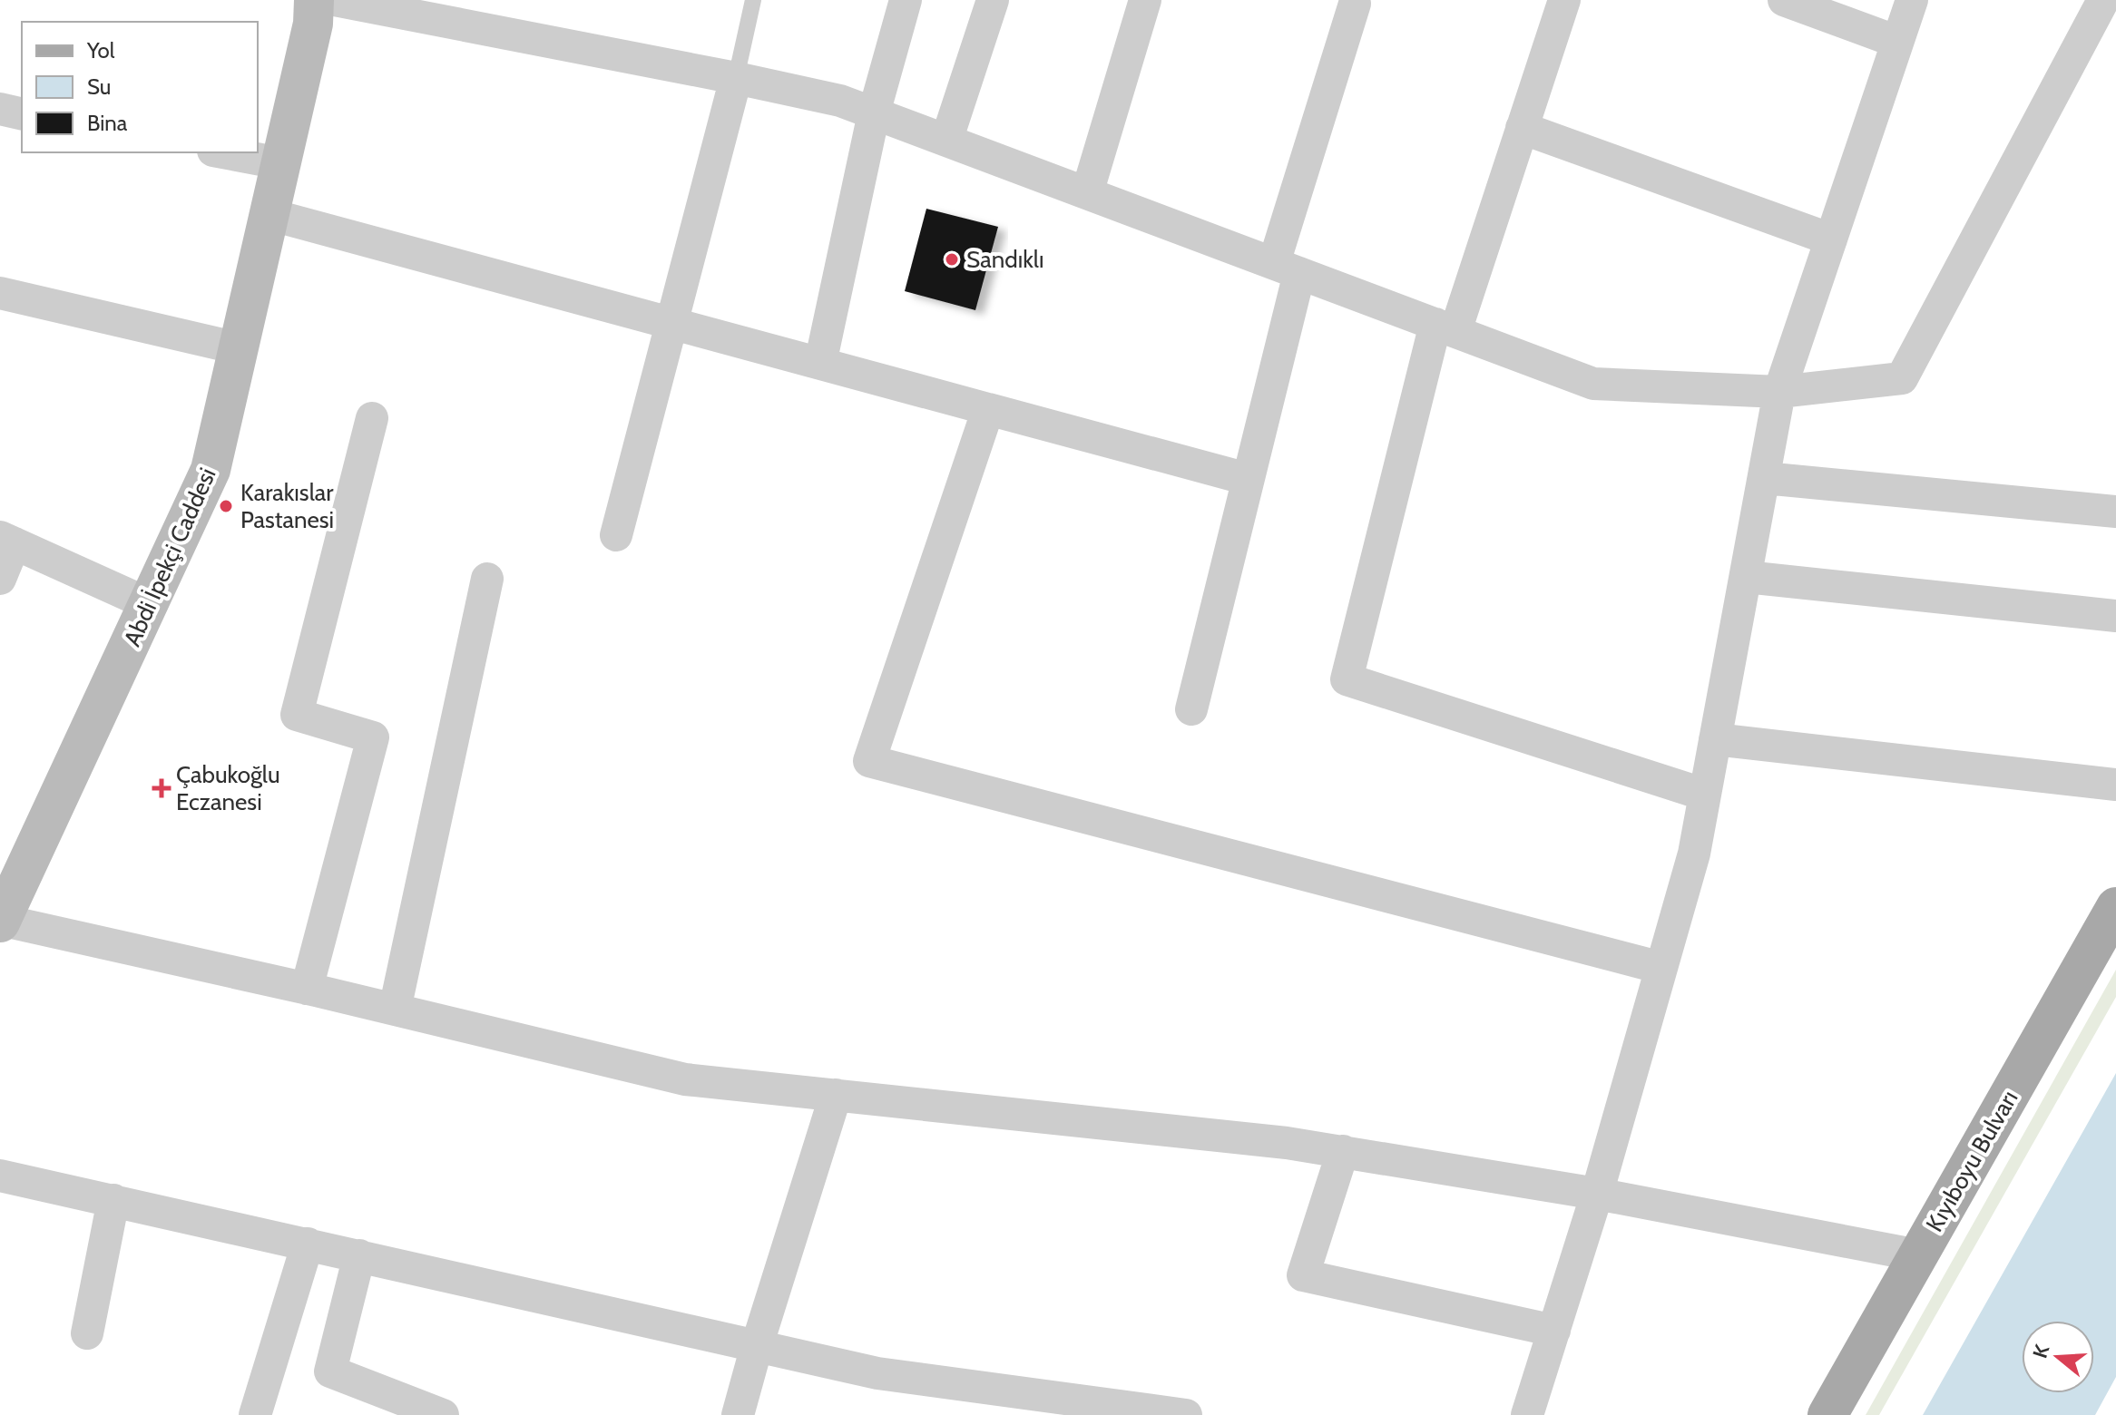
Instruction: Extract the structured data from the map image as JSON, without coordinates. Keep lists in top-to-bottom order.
{
  "streets": {
    "main road": ["Abdi İpekçi Caddesi", "Kıyıboyu Bulvarı"]
  },
  "places": {
    "other": ["Sandıklı", "Karakıslar Pastanesi"],
    "health": ["Çabukoğlu Eczanesi"]
  },
  "legend": ["Yol", "Su", "Bina"],
  "north": "left"
}
